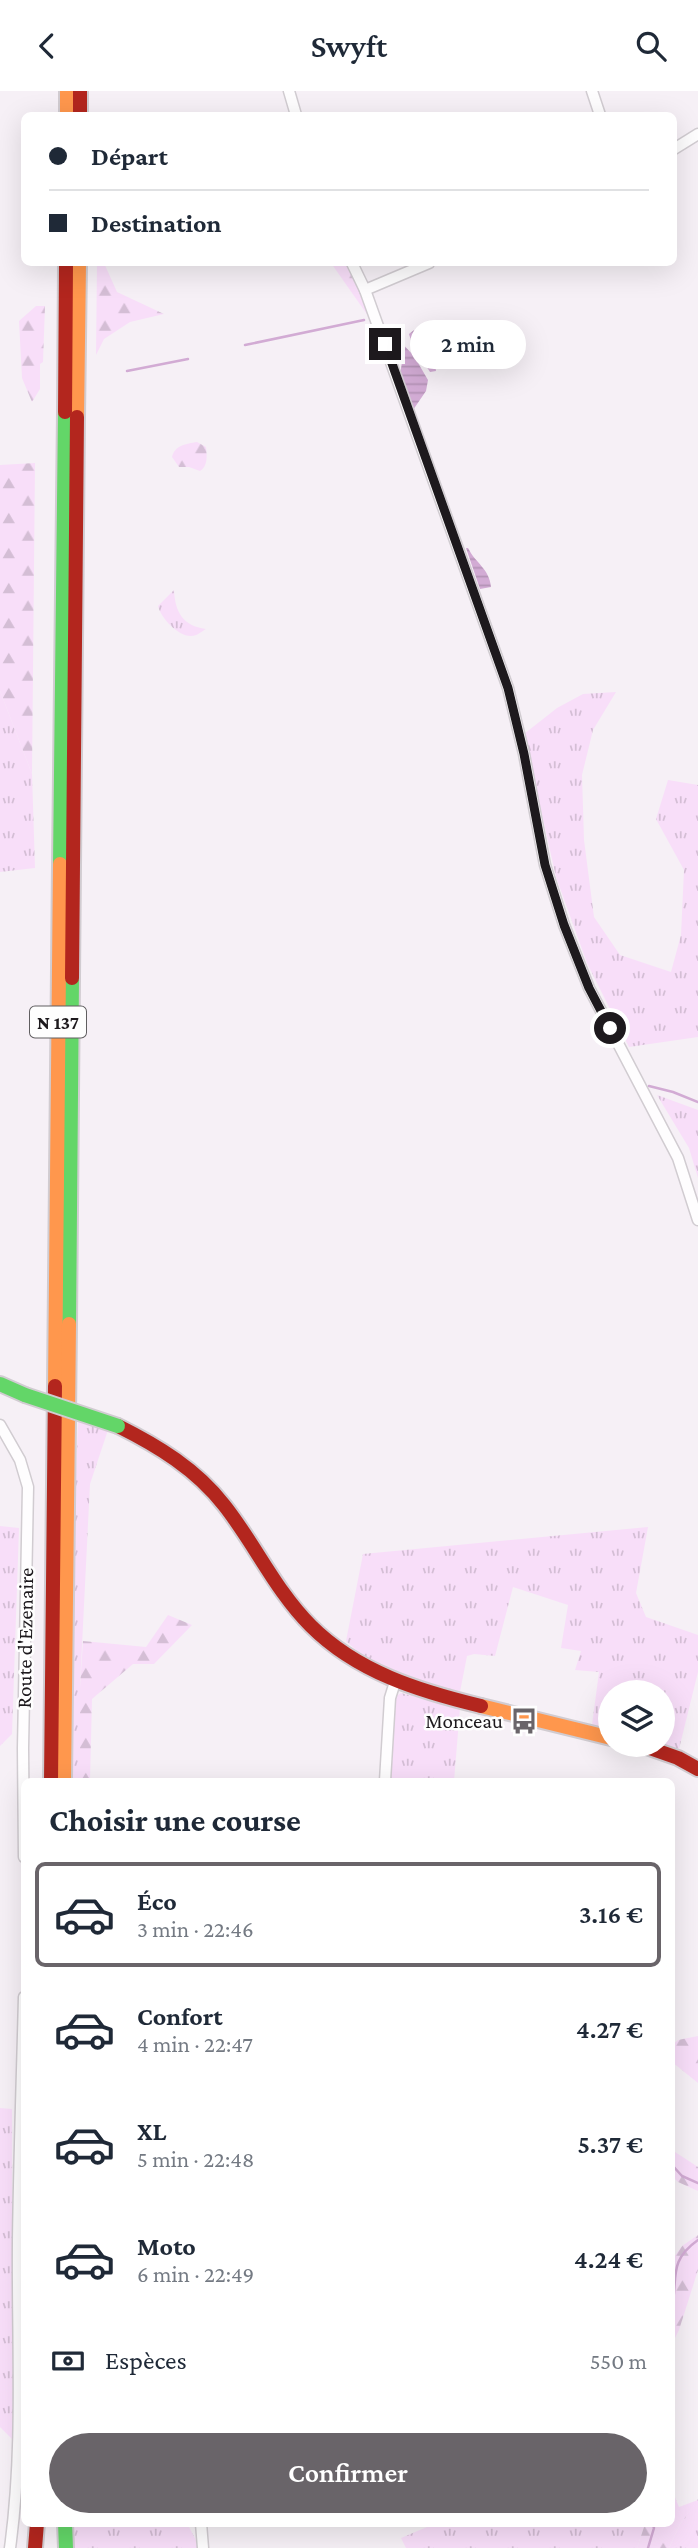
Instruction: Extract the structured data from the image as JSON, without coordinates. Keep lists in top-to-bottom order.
{
  "streets": {
    "main road": ["N 137"],
    "street": ["Route d'Ezenaire"]
  },
  "places": {
    "bus stop": ["Monceau"]
  },
  "page": {
    "header": "Swyft",
    "banner": ["Départ", "Destination"],
    "bubble": "2 min",
    "heading": "Choisir une course",
    "list": [
      {
        "name": "Éco",
        "note": "3 min · 22:46",
        "value": "3.16 €"
      },
      {
        "name": "Confort",
        "note": "4 min · 22:47",
        "value": "4.27 €"
      },
      {
        "name": "XL",
        "note": "5 min · 22:48",
        "value": "5.37 €"
      },
      {
        "name": "Moto",
        "note": "6 min · 22:49",
        "value": "4.24 €"
      }
    ],
    "pay": ["Espèces", "550 m"],
    "buttons": "Confirmer"
  }
}
